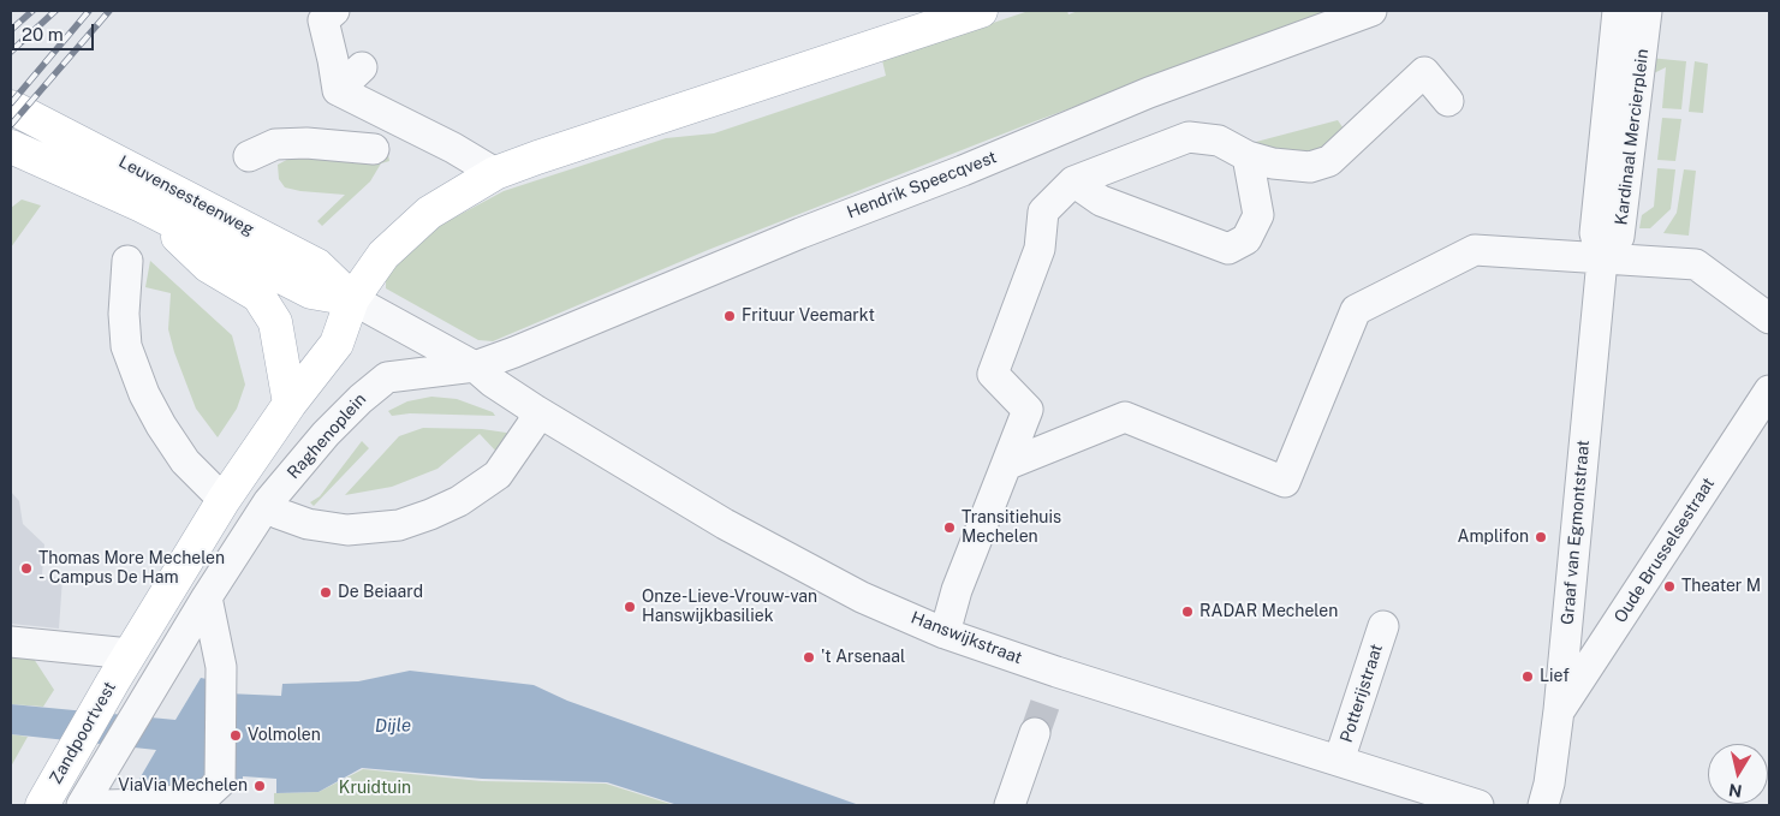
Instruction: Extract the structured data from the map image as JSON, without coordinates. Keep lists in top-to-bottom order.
{
  "streets": {
    "main road": ["Leuvensesteenweg", "Zandpoortvest"],
    "street": [
      "Kardinaal Mercierplein",
      "Hendrik Speecqvest",
      "Raghenoplein",
      "Graaf van Egmontstraat",
      "Oude Brusselsestraat",
      "Hanswijkstraat",
      "Potterijstraat"
    ]
  },
  "crossings": [
    ["Kardinaal Mercierplein", "Graaf van Egmontstraat"],
    ["Hendrik Speecqvest", "Leuvensesteenweg"],
    ["Hendrik Speecqvest", "Raghenoplein"],
    ["Hendrik Speecqvest", "Hanswijkstraat"],
    ["Leuvensesteenweg", "Raghenoplein"],
    ["Leuvensesteenweg", "Hanswijkstraat"],
    ["Raghenoplein", "Hanswijkstraat"],
    ["Graaf van Egmontstraat", "Oude Brusselsestraat"],
    ["Hanswijkstraat", "Potterijstraat"]
  ],
  "water": ["Dijle"],
  "parks": ["Kruidtuin"],
  "places": [
    "Frituur Veemarkt",
    "Transitiehuis Mechelen",
    "Amplifon",
    "Thomas More Mechelen - Campus De Ham",
    "Theater M",
    "De Beiaard",
    "Onze-Lieve-Vrouw-van Hanswijkbasiliek",
    "RADAR Mechelen",
    "'t Arsenaal",
    "Lief",
    "Volmolen",
    "ViaVia Mechelen"
  ],
  "scale_bar": "20 m",
  "north": "bottom"
}
